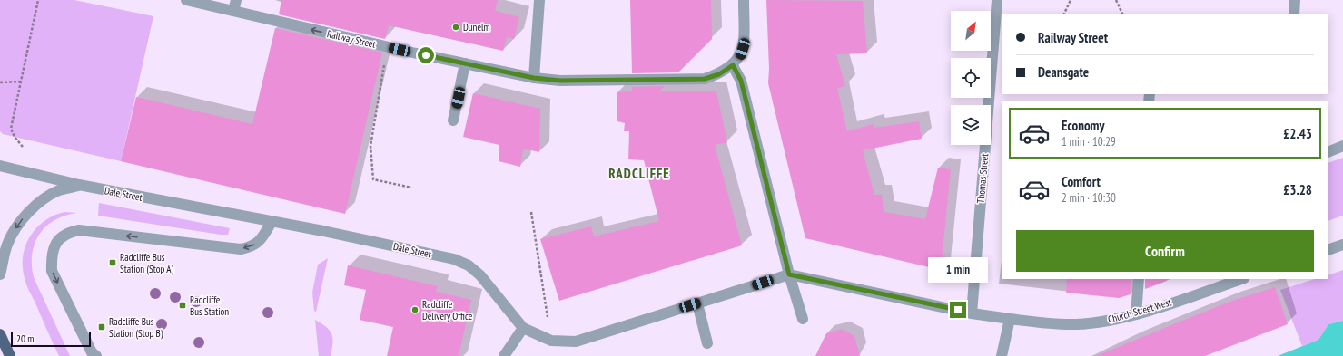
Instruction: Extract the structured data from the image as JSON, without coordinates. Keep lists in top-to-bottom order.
{
  "streets": {
    "street": [
      "Railway Street",
      "Thomas Street",
      "Dale Street",
      "Church Street West"
    ]
  },
  "crossings": [
    ["Thomas Street", "Church Street West"],
    ["Dale Street", "Church Street West"]
  ],
  "one_way": ["Railway Street"],
  "districts": ["RADCLIFFE"],
  "places": {
    "other": ["Dunelm", "Radcliffe Delivery Office"],
    "transit": ["Radcliffe Bus Station (Stop A)", "Radcliffe Bus Station", "Radcliffe Bus Station (Stop B)"]
  },
  "scale_bar": "20 m",
  "north": "top right",
  "page": {
    "banner": ["Railway Street", "Deansgate"],
    "list": [
      {
        "name": "Economy",
        "note": "1 min · 10:29",
        "value": "£2.43"
      },
      {
        "name": "Comfort",
        "note": "2 min · 10:30",
        "value": "£3.28"
      }
    ],
    "buttons": "Confirm",
    "bubble": "1 min",
    "scale": "20 m"
  }
}
